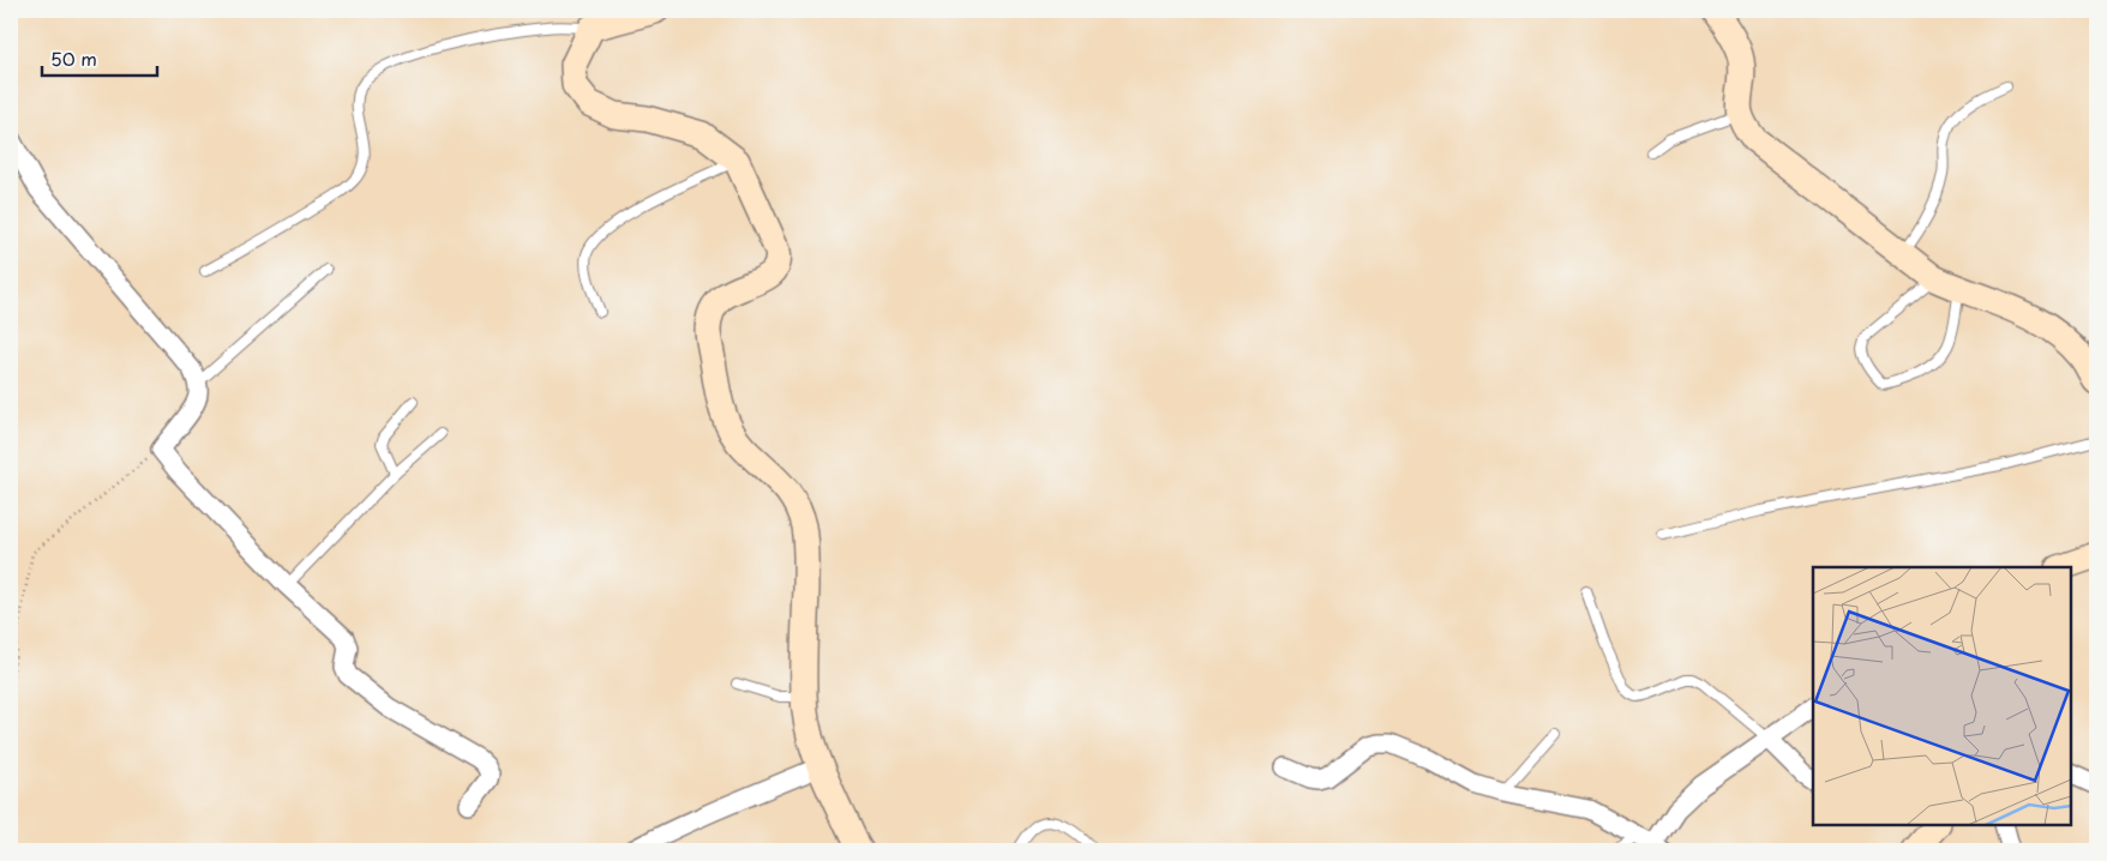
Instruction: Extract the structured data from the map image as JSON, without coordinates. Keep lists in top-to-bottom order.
{
  "scale_bar": "50 m"
}
